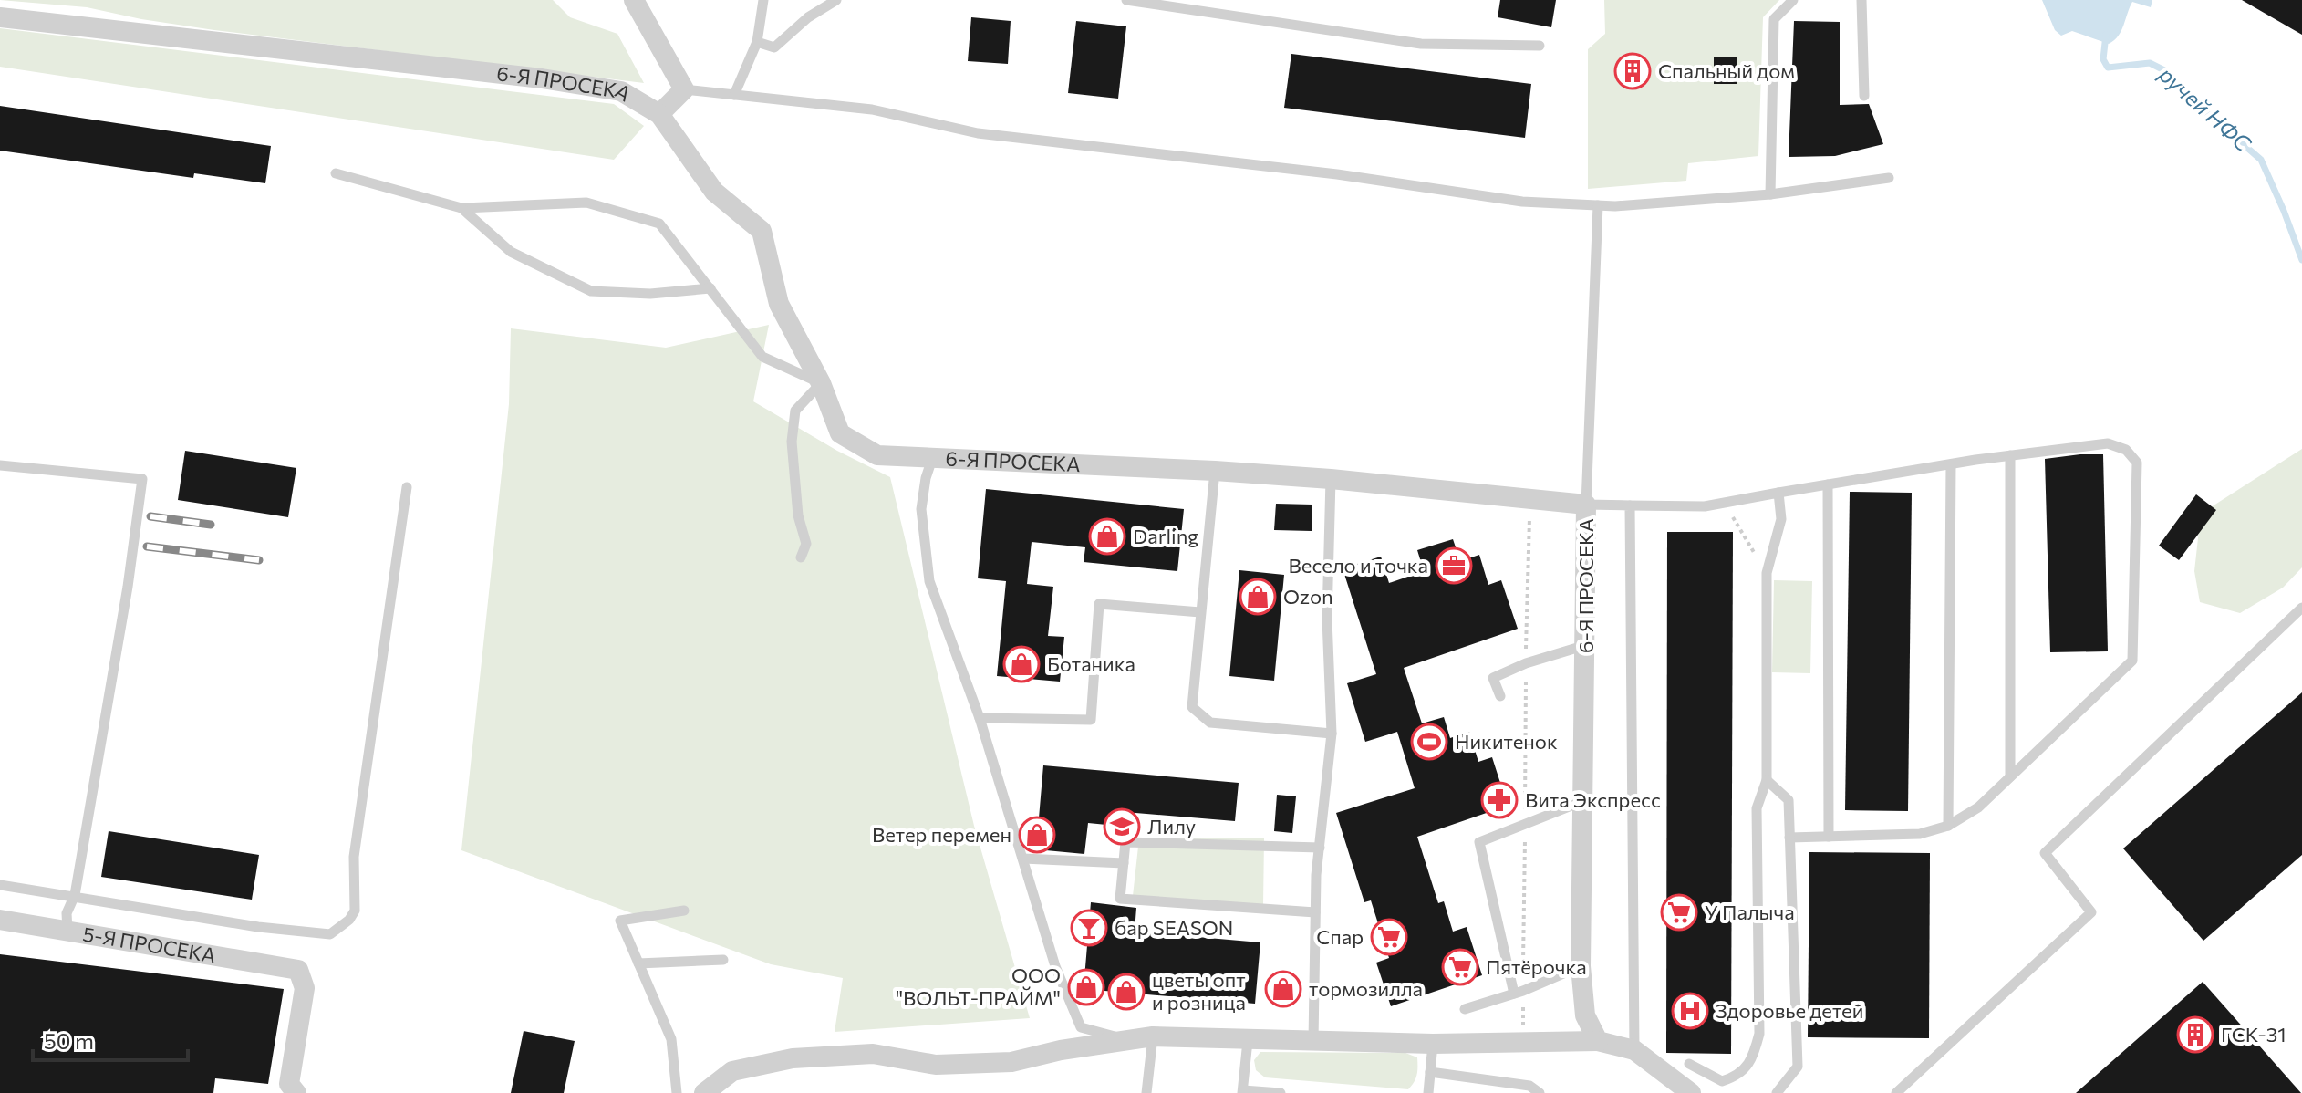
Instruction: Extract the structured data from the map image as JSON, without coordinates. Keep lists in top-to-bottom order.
{
  "streets": {
    "street": ["6-Я ПРОСЕКА", "5-Я ПРОСЕКА"]
  },
  "water": ["ручей НФС"],
  "places": {
    "building": ["Спальный дом", "ГСК-31"],
    "shop": [
      "Darling",
      "Ozon",
      "Ботаника",
      "Ветер перемен",
      "ООО \"ВОЛЬТ-ПРАЙМ\"",
      "тормозилла",
      "цветы опт и розница"
    ],
    "office": ["Весело и точка"],
    "sports": ["Никитенок"],
    "pharmacy": ["Вита Экспресс"],
    "school or university": ["Лилу"],
    "supermarket": ["У Палыча", "Спар", "Пятёрочка"],
    "bar": ["бар SEASON"],
    "hospital": ["Здоровье детей"]
  },
  "scale_bar": "50 m"
}
